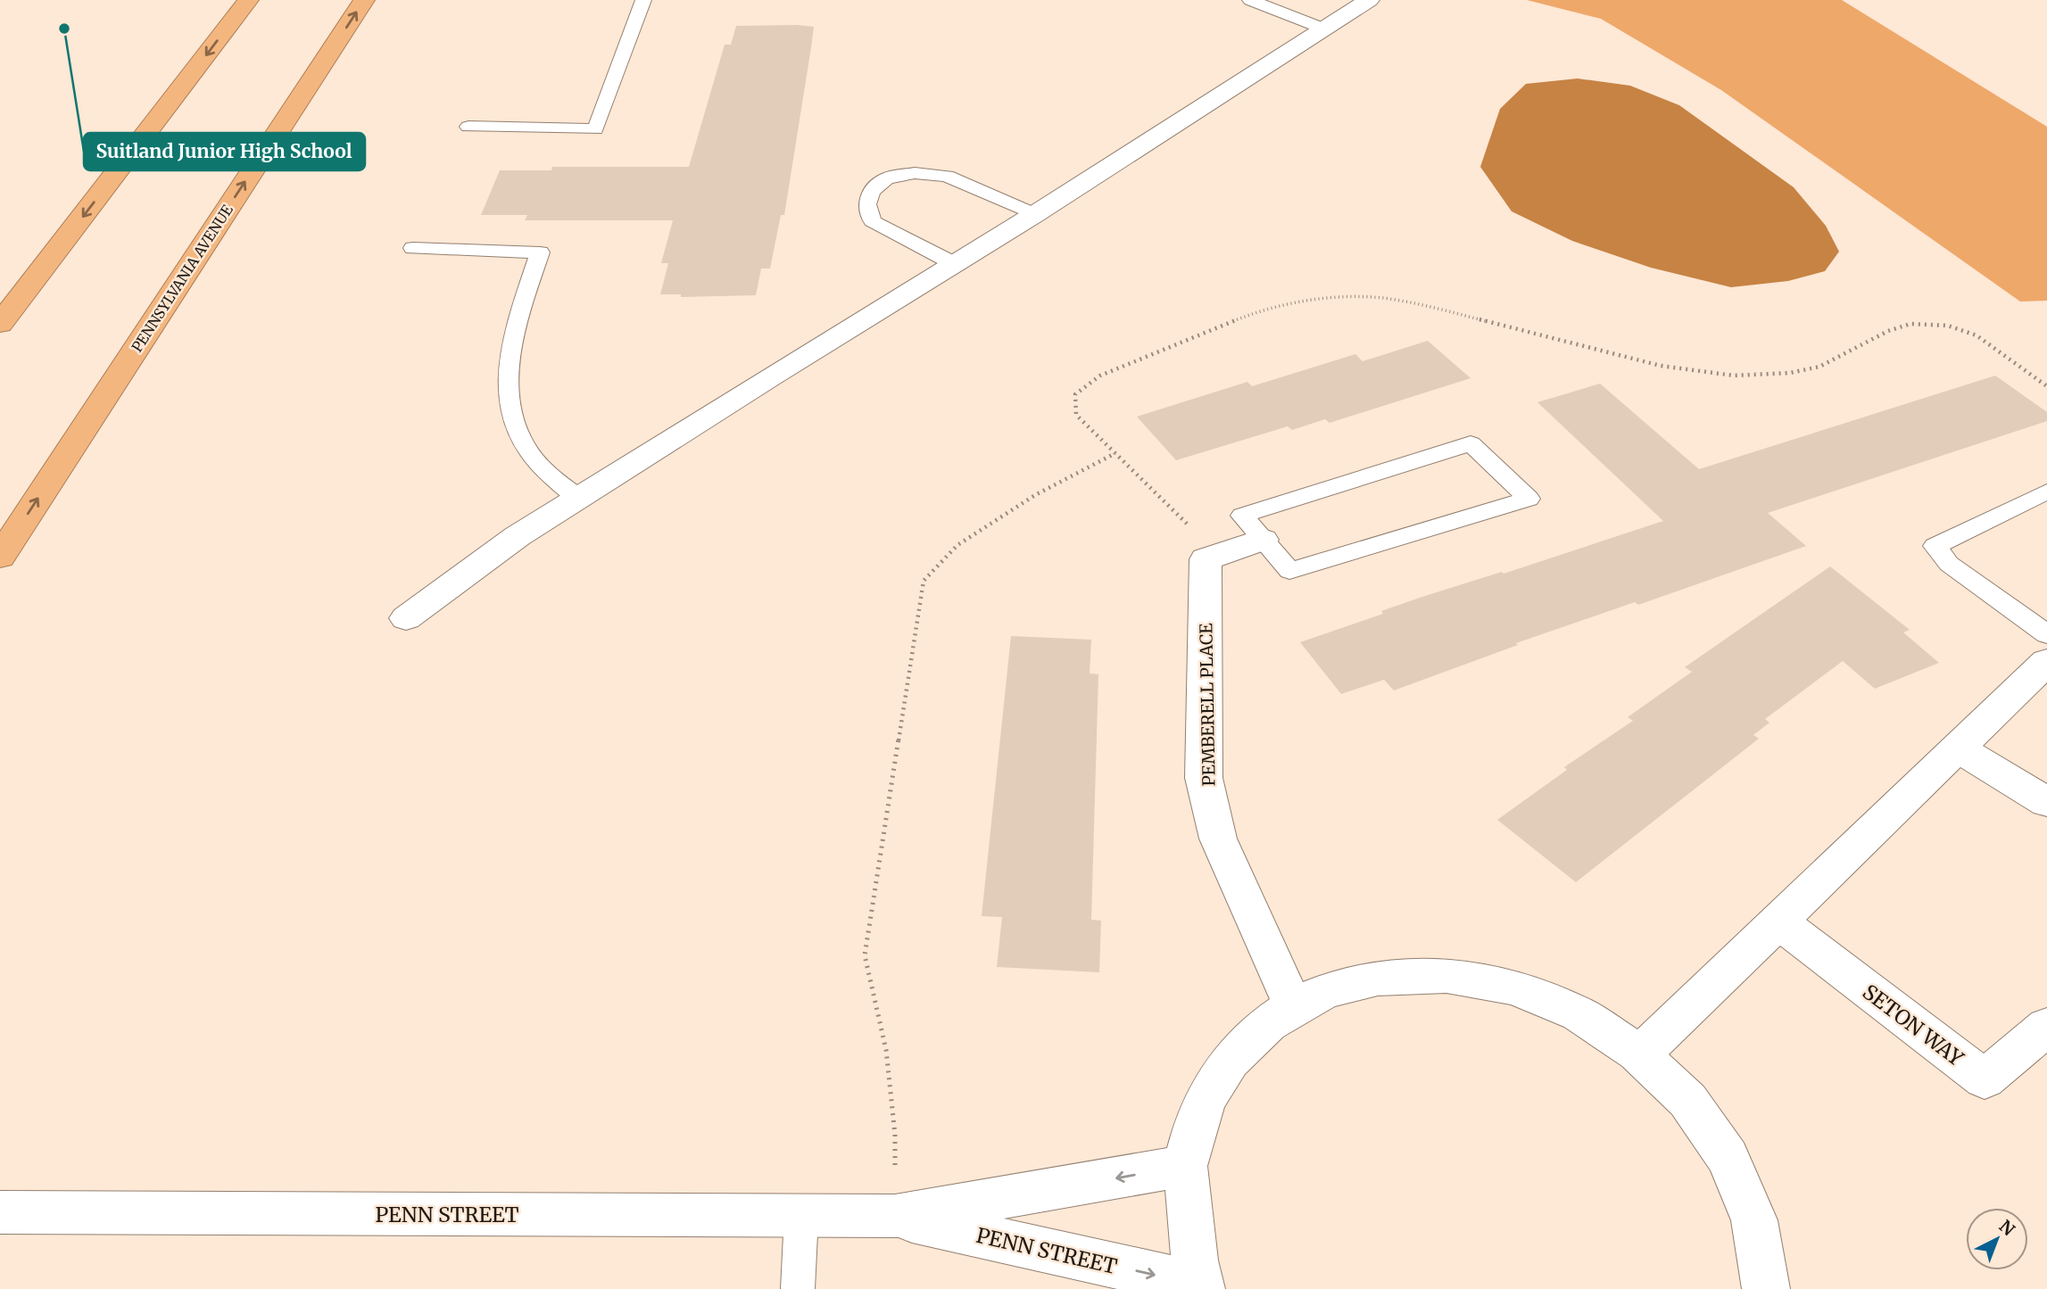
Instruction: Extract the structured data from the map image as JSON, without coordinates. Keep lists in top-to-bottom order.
{
  "streets": {
    "highway": ["PENNSYLVANIA AVENUE"],
    "street": ["PEMBERELL PLACE", "SETON WAY", "PENN STREET"]
  },
  "places": ["Suitland Junior High School"],
  "north": "top right"
}
